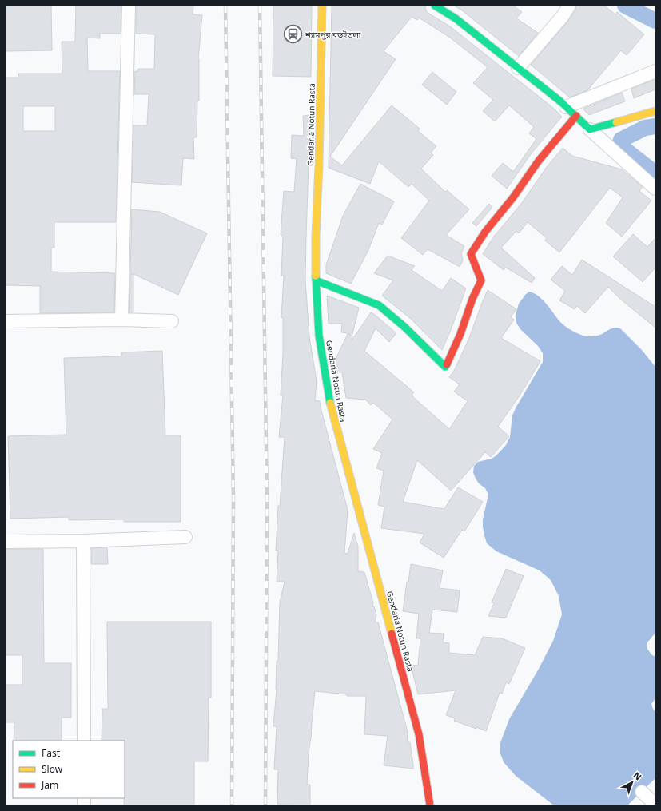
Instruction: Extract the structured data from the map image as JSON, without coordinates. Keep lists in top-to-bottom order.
{
  "streets": {
    "main road": ["Gendaria Notun Rasta"]
  },
  "places": {
    "station": ["শ্যামপুর বড়ইতলা"]
  },
  "legend": ["Fast", "Slow", "Jam"],
  "north": "top right"
}
